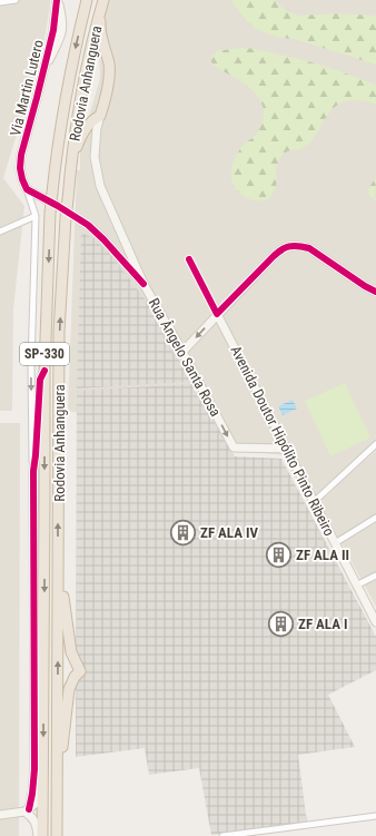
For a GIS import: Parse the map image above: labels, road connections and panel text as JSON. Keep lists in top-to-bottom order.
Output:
{
  "streets": {
    "highway": ["Rodovia Anhanguera", "SP-330"],
    "street": ["Via Martin Lutero", "Rua Ângelo Santa Rosa", "Avenida Doutor Hipólito Pinto Ribeiro"]
  },
  "crossings": [
    ["Rua Ângelo Santa Rosa", "Avenida Doutor Hipólito Pinto Ribeiro"]
  ],
  "places": {
    "building": ["ZF ALA IV", "ZF ALA II", "ZF ALA I"]
  }
}
